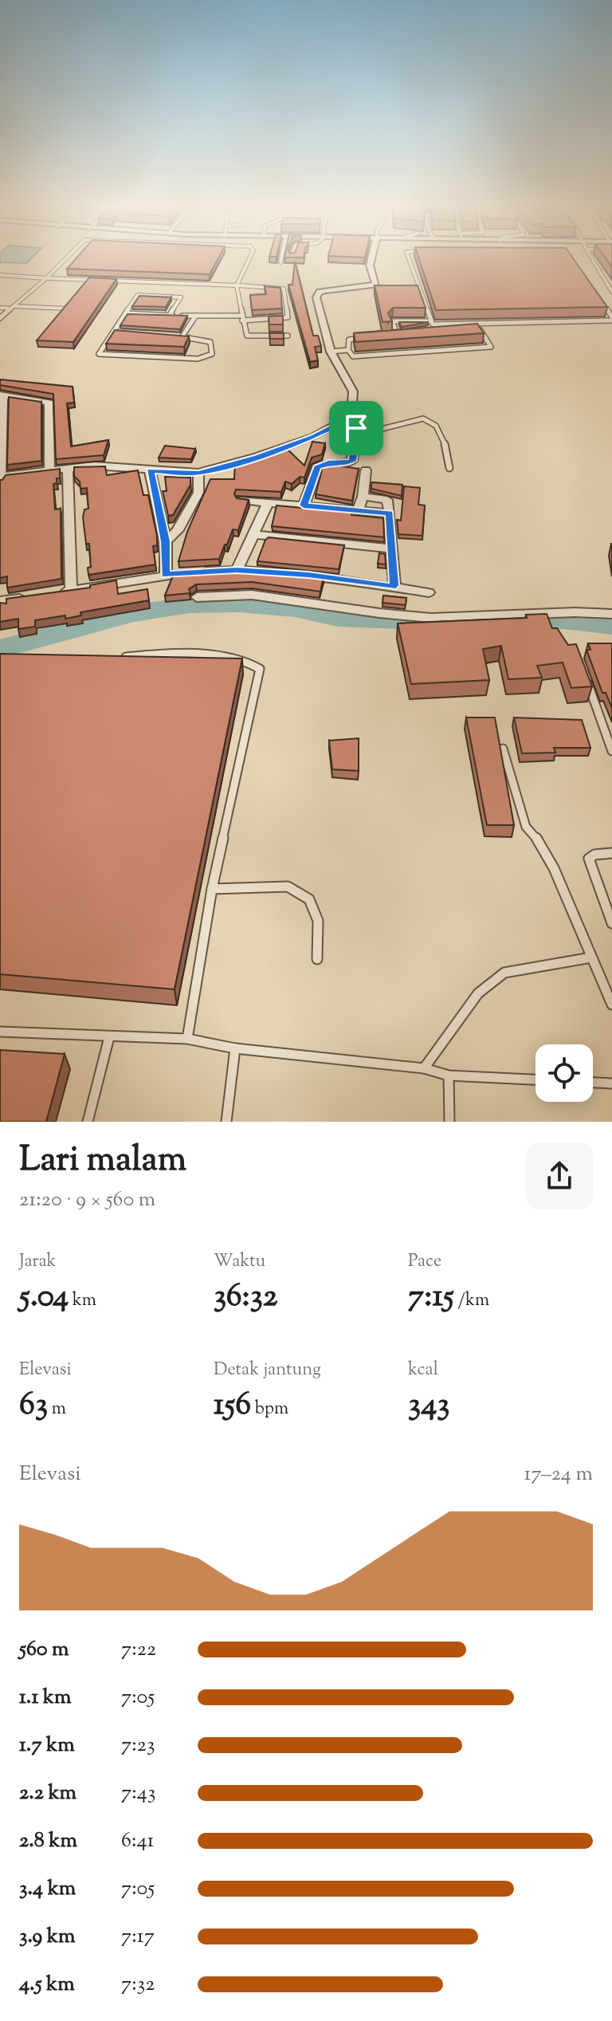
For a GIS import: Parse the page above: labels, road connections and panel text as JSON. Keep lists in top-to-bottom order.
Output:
{
  "page": {
    "heading": ["Lari malam", "21:20 · 9 × 560 m"],
    "stats": [
      ["Jarak", "5.04 km"],
      ["Waktu", "36:32"],
      ["Pace", "7:15 /km"],
      ["Elevasi", "63 m"],
      ["Detak jantung", "156 bpm"],
      ["kcal", "343"]
    ],
    "chart": ["Elevasi", "17–24 m"],
    "list": [
      {
        "name": "560 m",
        "note": "7:22"
      },
      {
        "name": "1.1 km",
        "note": "7:05"
      },
      {
        "name": "1.7 km",
        "note": "7:23"
      },
      {
        "name": "2.2 km",
        "note": "7:43"
      },
      {
        "name": "2.8 km",
        "note": "6:41"
      },
      {
        "name": "3.4 km",
        "note": "7:05"
      },
      {
        "name": "3.9 km",
        "note": "7:17"
      },
      {
        "name": "4.5 km",
        "note": "7:32"
      }
    ]
  }
}
